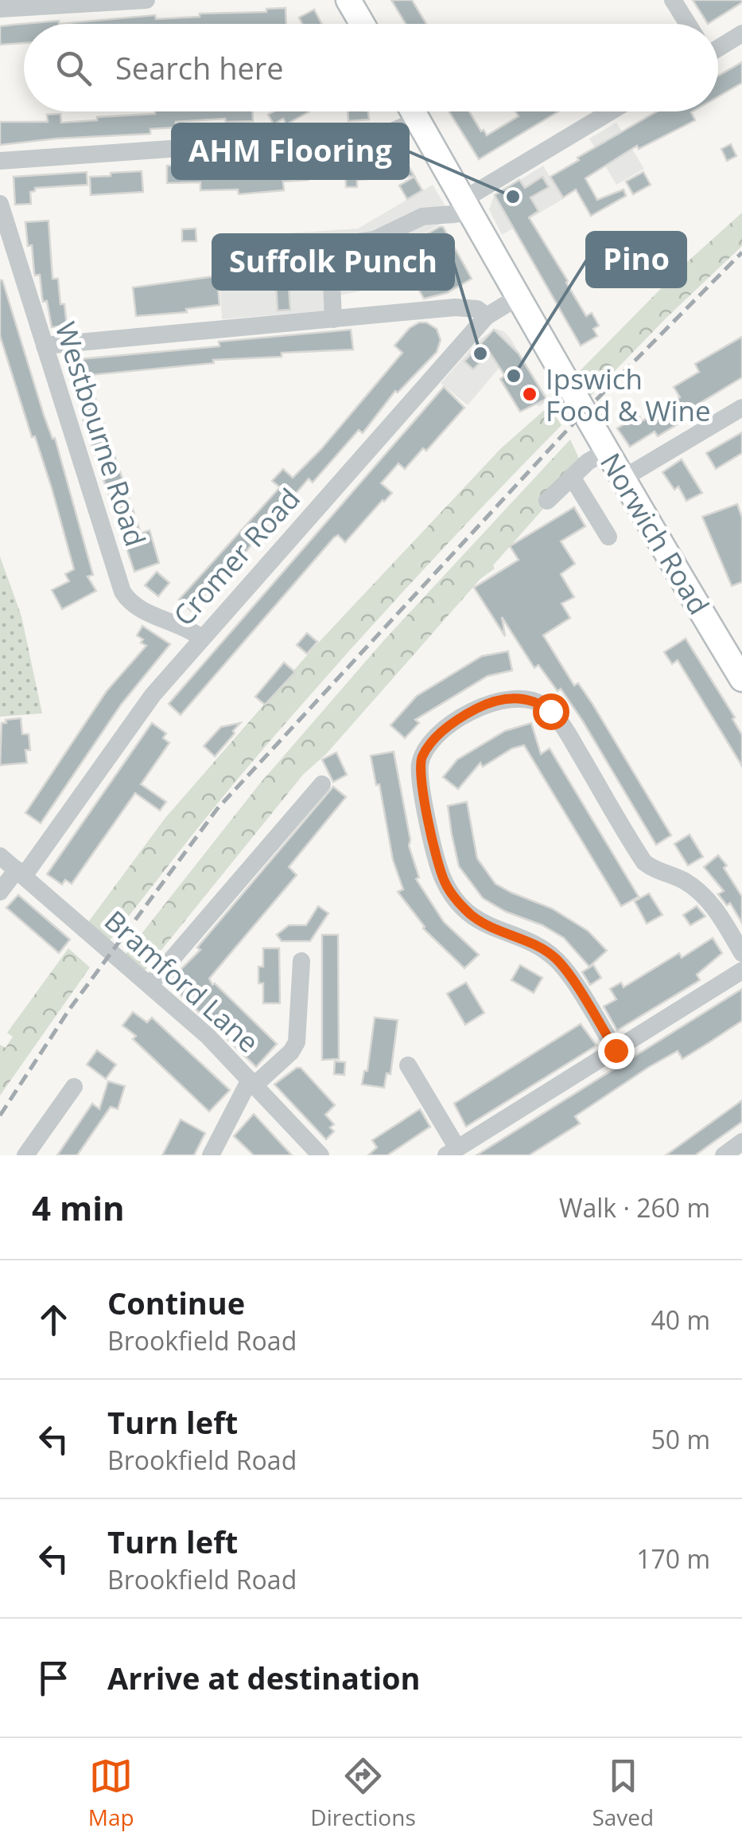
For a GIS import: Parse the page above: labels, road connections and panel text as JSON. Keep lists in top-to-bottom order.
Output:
{
  "streets": {
    "main road": ["Norwich Road"],
    "street": ["Westbourne Road", "Cromer Road", "Bramford Lane"]
  },
  "crossings": [
    ["Westbourne Road", "Cromer Road"],
    ["Norwich Road", "Cromer Road"],
    ["Cromer Road", "Bramford Lane"]
  ],
  "places": [
    "AHM Flooring",
    "Suffolk Punch",
    "Pino",
    "Ipswich Food & Wine"
  ],
  "page": {
    "search": "Search here",
    "heading": ["4 min", "Walk · 260 m"],
    "list": [
      ["Continue", "Brookfield Road", "40 m"],
      ["Turn left", "Brookfield Road", "50 m"],
      ["Turn left", "Brookfield Road", "170 m"],
      "Arrive at destination"
    ],
    "nav": ["Map", "Directions", "Saved"]
  }
}
